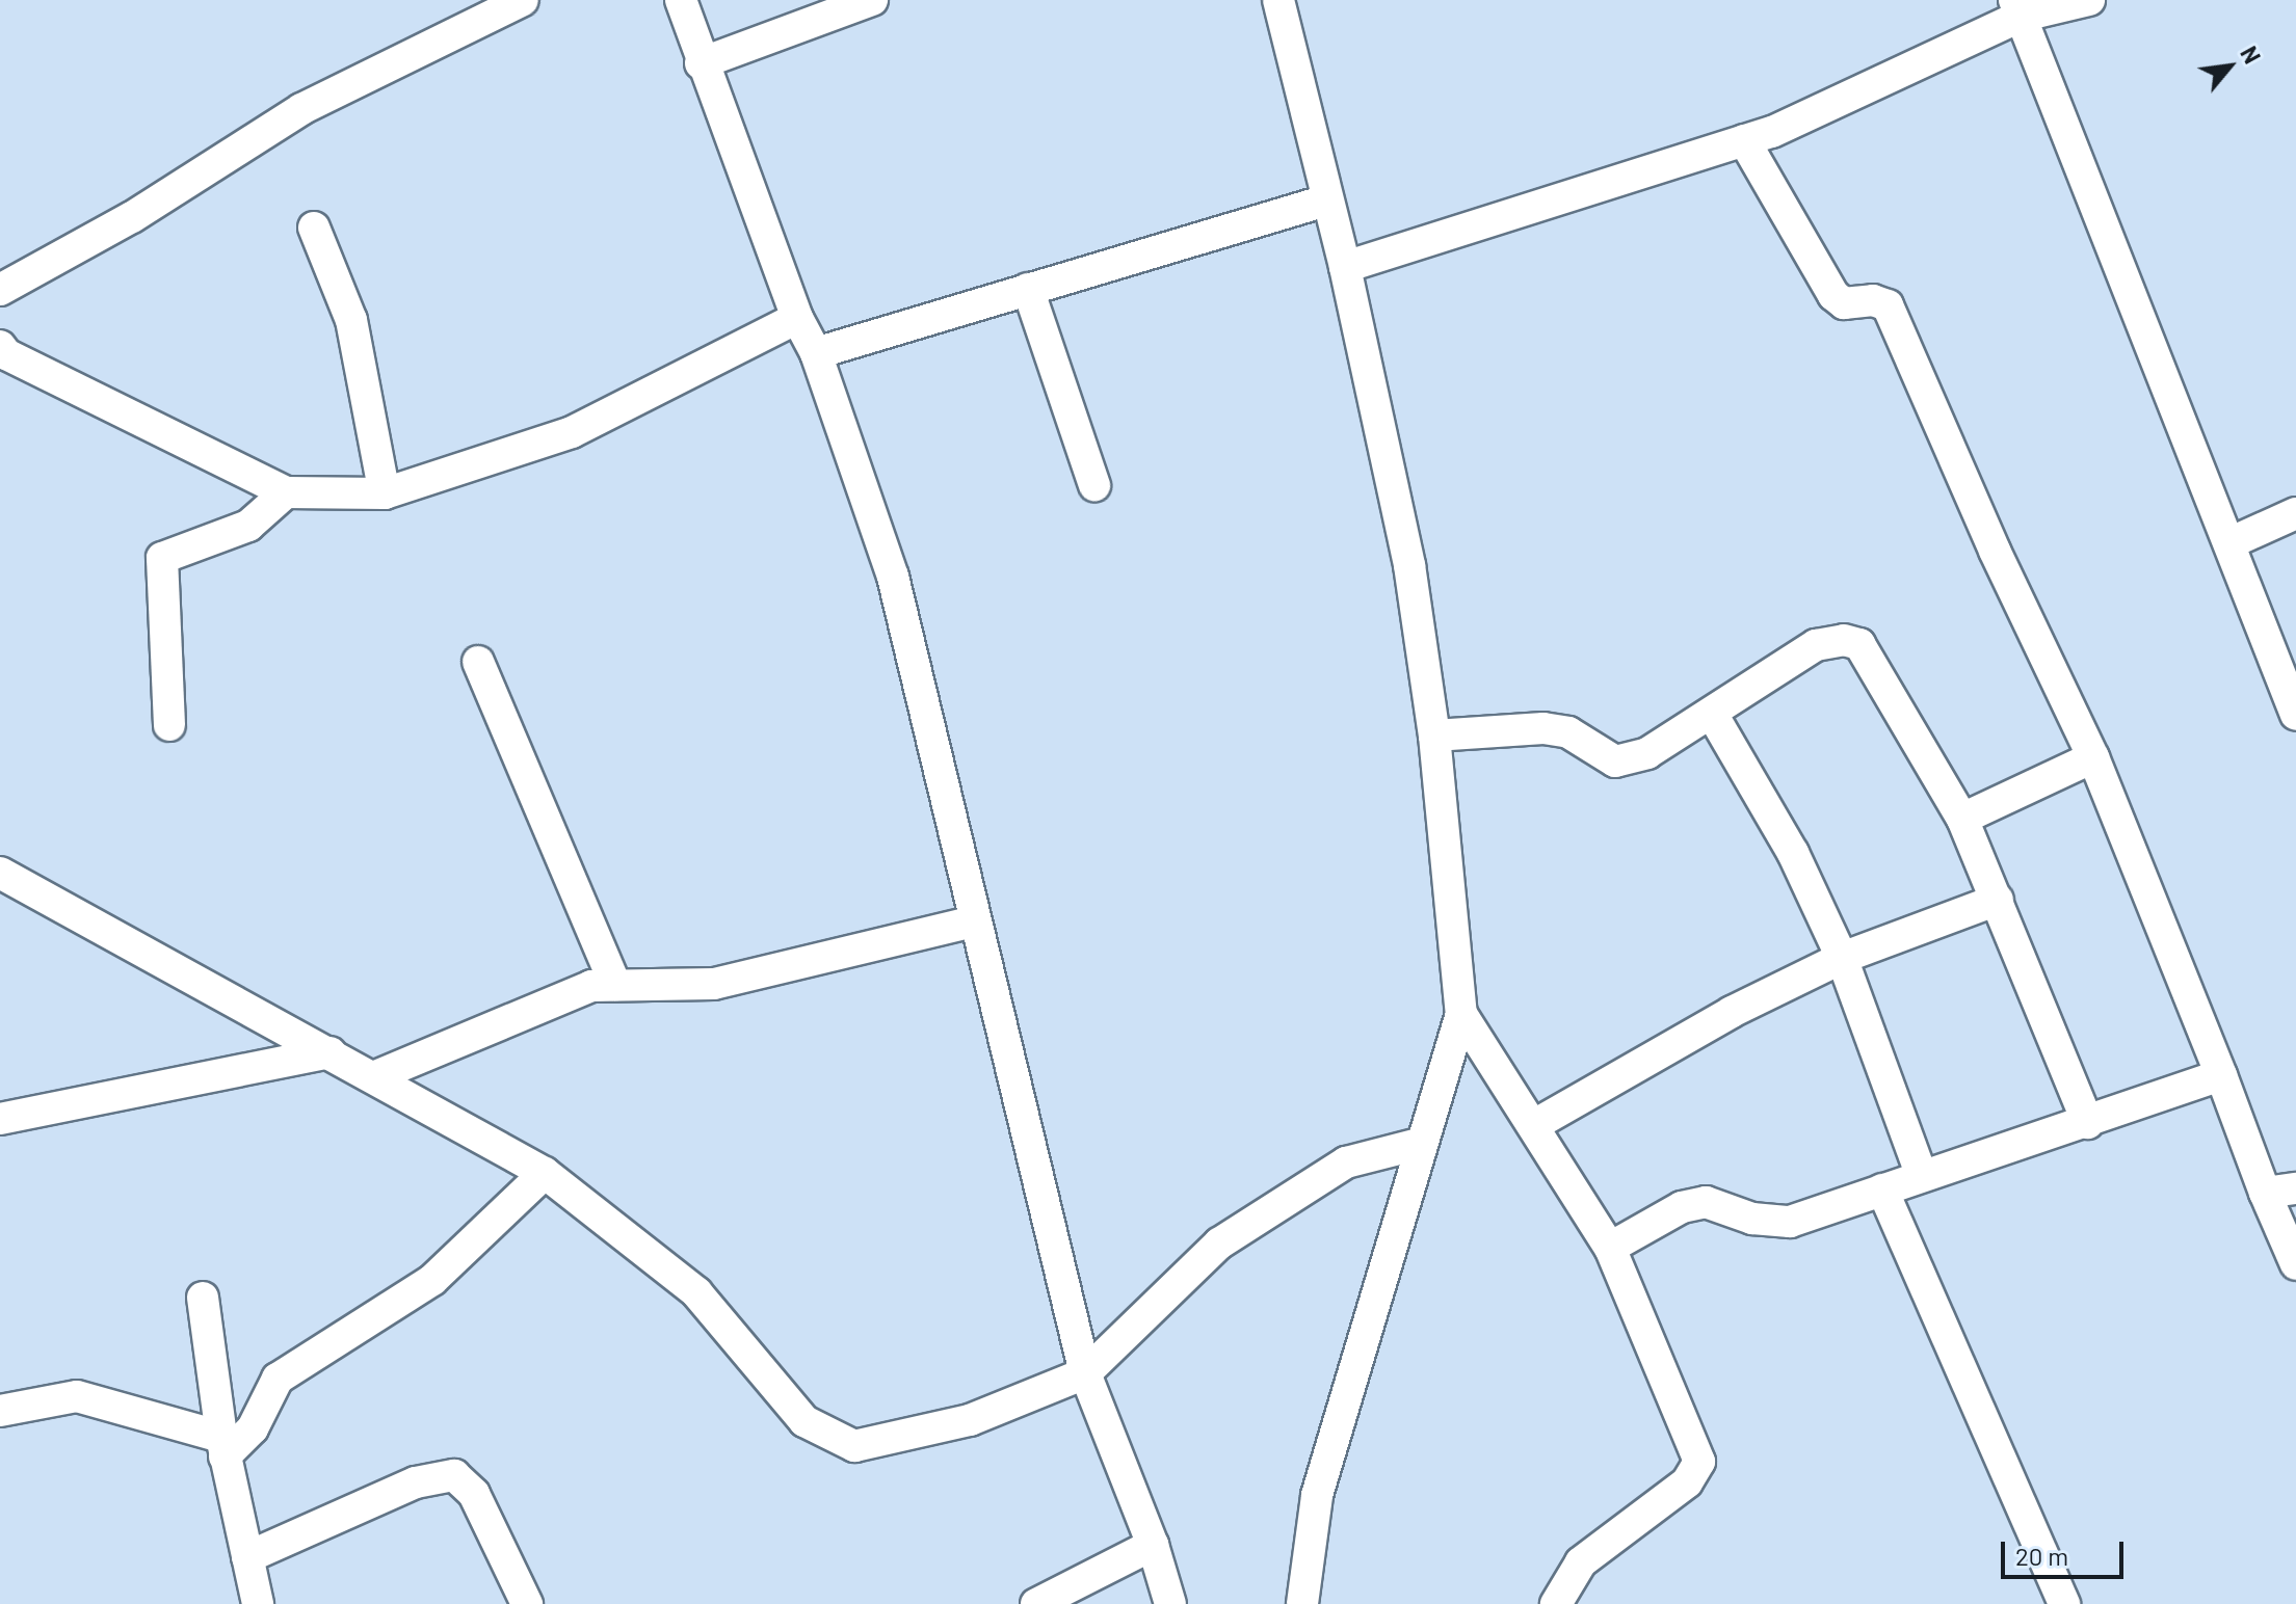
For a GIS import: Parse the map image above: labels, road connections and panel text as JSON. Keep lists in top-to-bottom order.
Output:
{
  "scale_bar": "20 m",
  "north": "top right"
}
